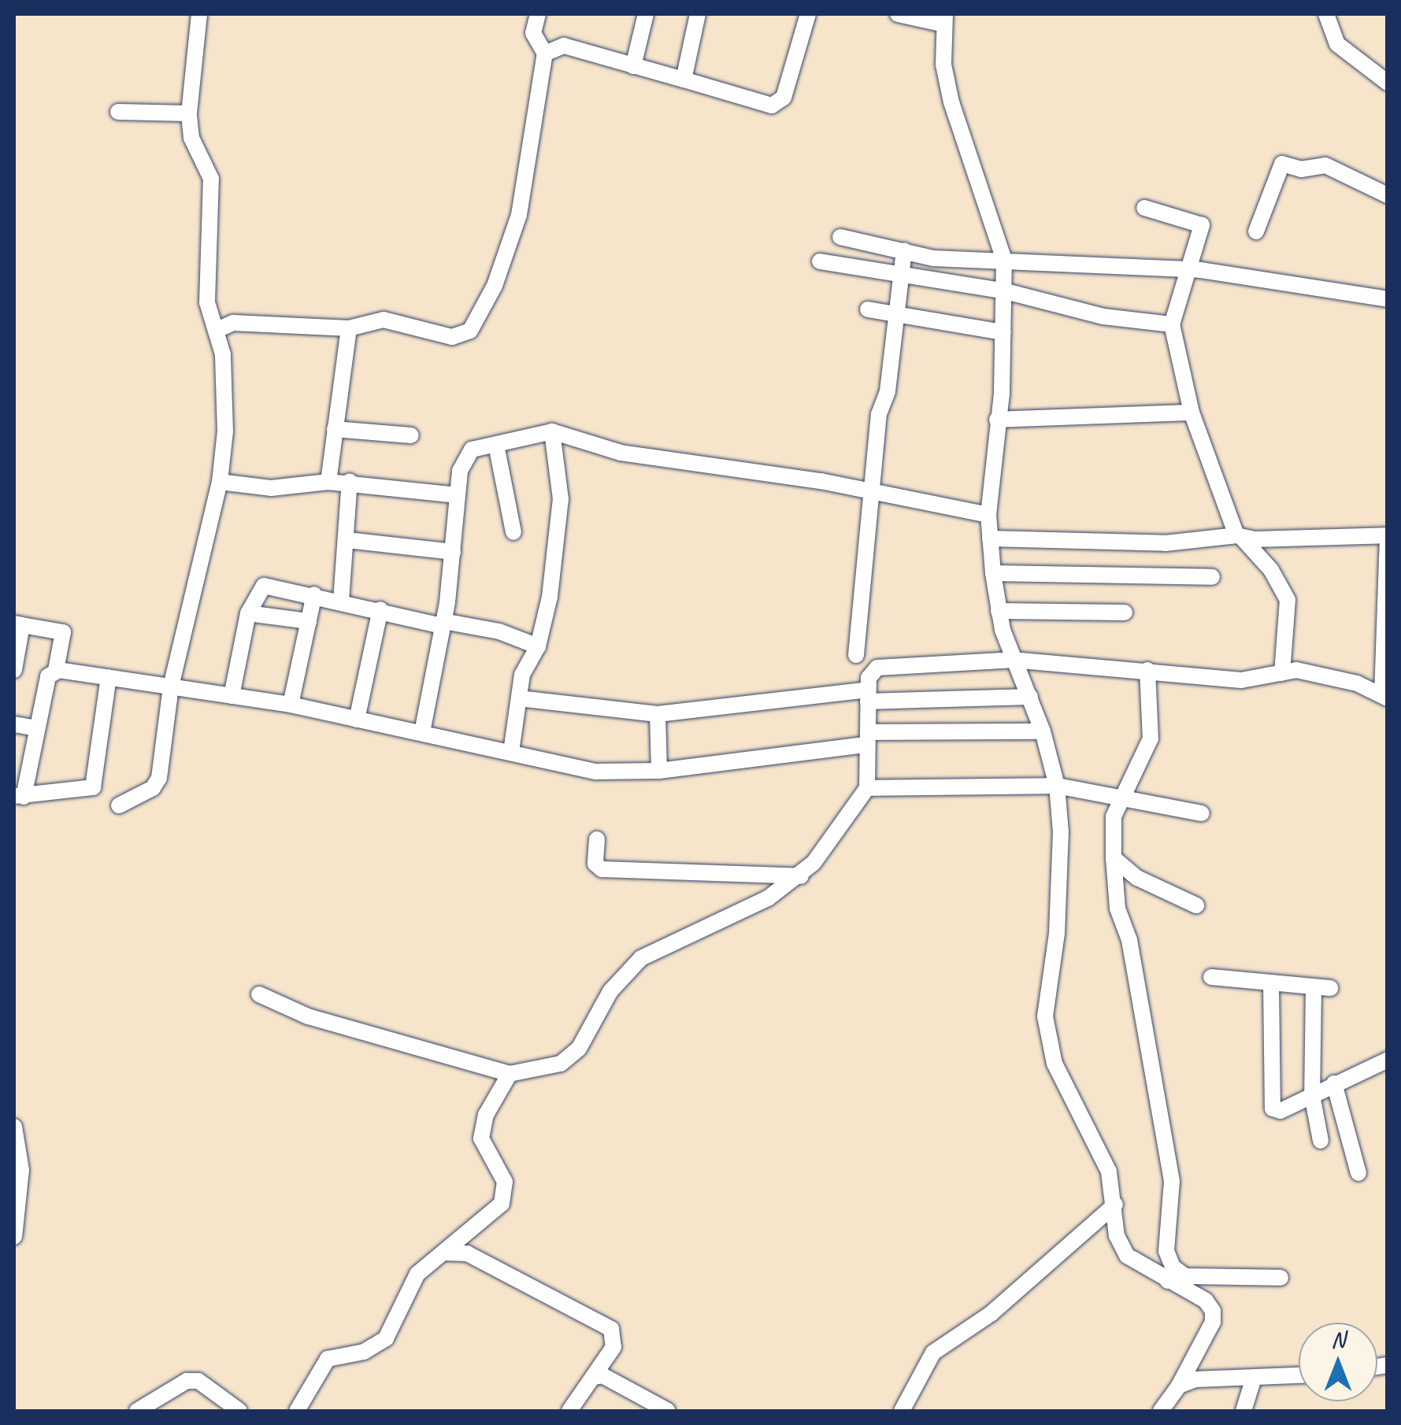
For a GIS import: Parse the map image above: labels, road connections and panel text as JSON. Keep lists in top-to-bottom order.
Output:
{
  "north": "top"
}
